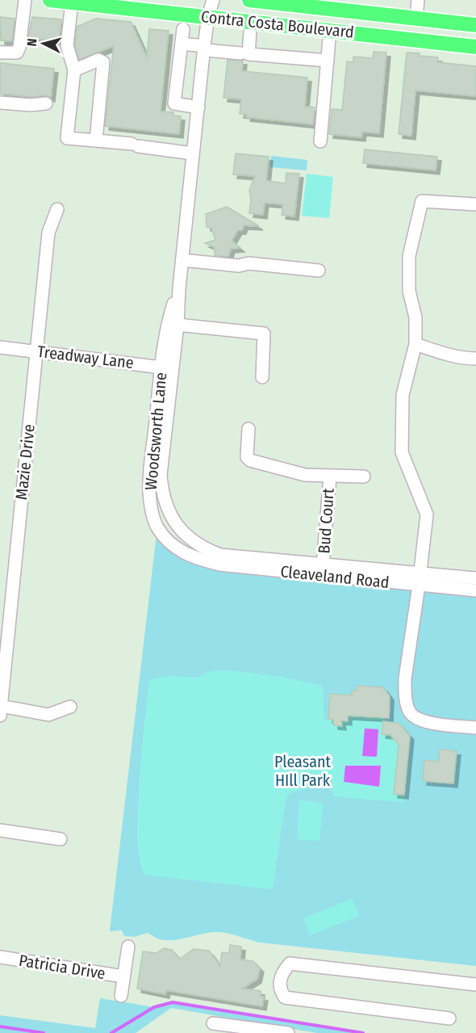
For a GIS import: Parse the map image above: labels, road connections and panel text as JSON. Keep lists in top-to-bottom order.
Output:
{
  "streets": {
    "main road": ["Contra Costa Boulevard"],
    "street": [
      "Treadway Lane",
      "Woodsworth Lane",
      "Mazie Drive",
      "Bud Court",
      "Cleaveland Road",
      "Patricia Drive"
    ]
  },
  "crossings": [
    ["Contra Costa Boulevard", "Woodsworth Lane"],
    ["Treadway Lane", "Woodsworth Lane"],
    ["Treadway Lane", "Mazie Drive"],
    ["Woodsworth Lane", "Cleaveland Road"],
    ["Bud Court", "Cleaveland Road"]
  ],
  "parks": ["Pleasant HIll Park"],
  "north": "left"
}
